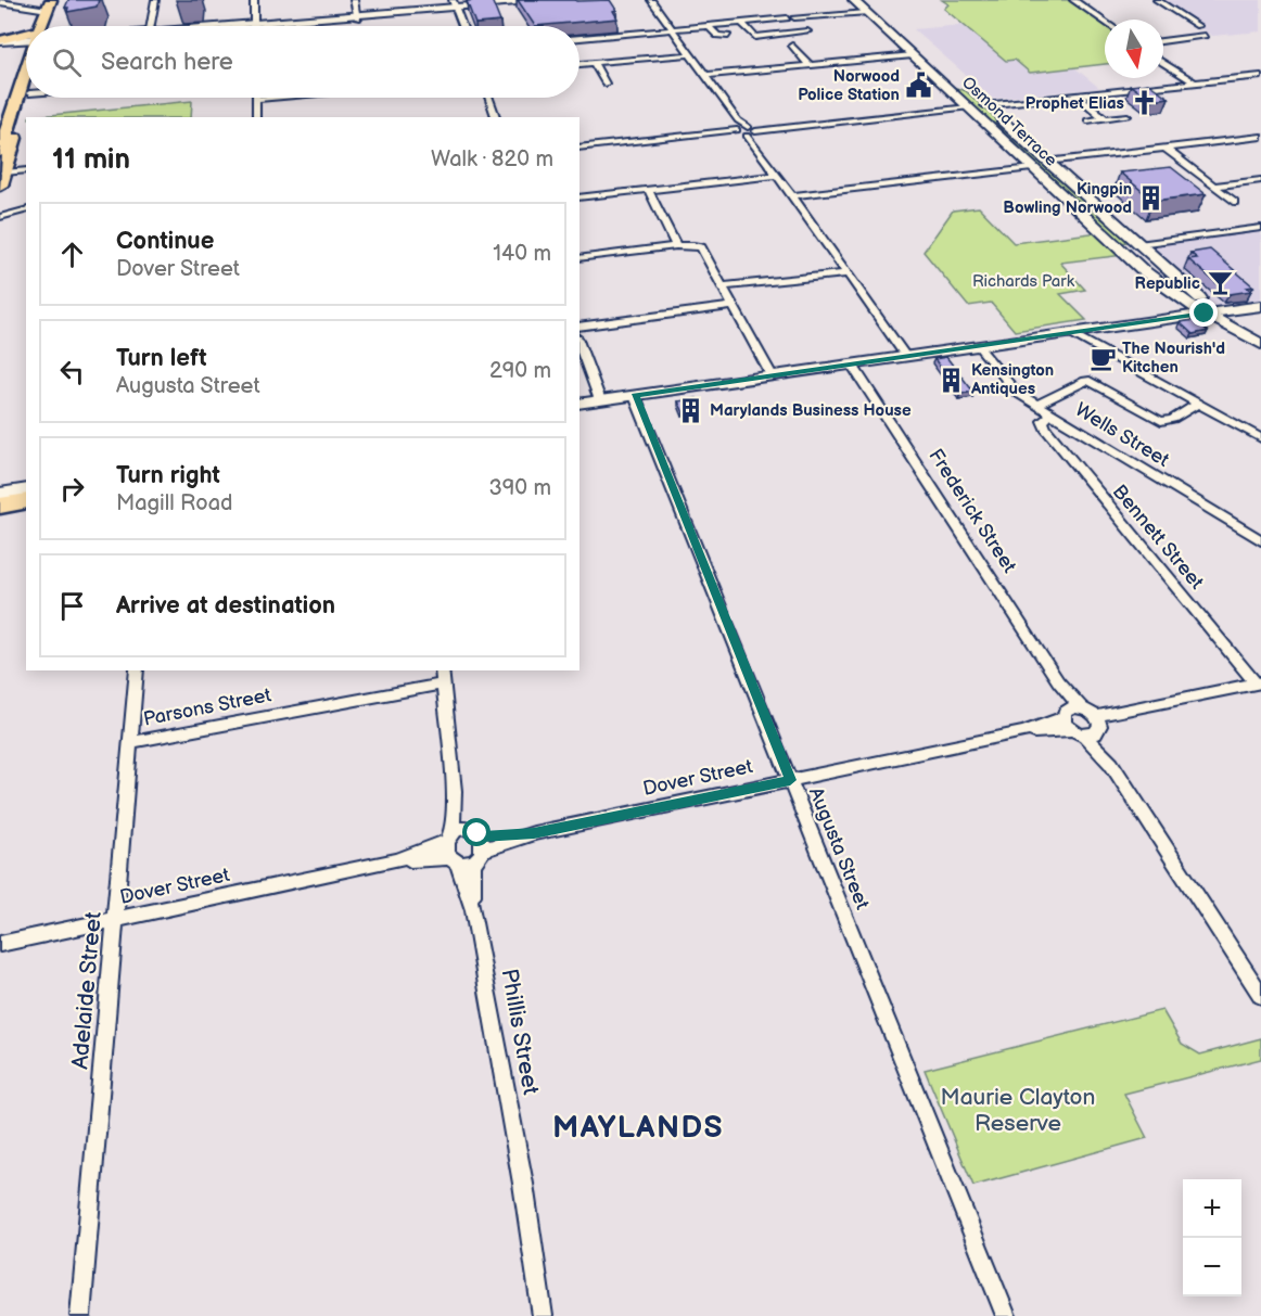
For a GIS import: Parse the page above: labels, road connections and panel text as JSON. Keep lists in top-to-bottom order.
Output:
{
  "streets": {
    "main road": ["Osmond Terrace"],
    "street": [
      "Wells Street",
      "Frederick Street",
      "Bennett Street",
      "Parsons Street",
      "Dover Street",
      "Augusta Street",
      "Adelaide Street",
      "Phillis Street"
    ]
  },
  "crossings": [
    ["Wells Street", "Bennett Street"],
    ["Frederick Street", "Dover Street"],
    ["Parsons Street", "Adelaide Street"],
    ["Parsons Street", "Phillis Street"],
    ["Dover Street", "Augusta Street"],
    ["Dover Street", "Adelaide Street"],
    ["Dover Street", "Phillis Street"]
  ],
  "districts": ["MAYLANDS"],
  "parks": ["Richards Park", "Maurie Clayton Reserve"],
  "places": {
    "public building": ["Norwood Police Station"],
    "church": ["Prophet Elias"],
    "building": ["Kingpin Bowling Norwood", "Kensington Antiques", "Marylands Business House"],
    "bar": ["Republic"],
    "cafe": ["The Nourish'd Kitchen"]
  },
  "north": "bottom",
  "page": {
    "search": "Search here",
    "heading": ["11 min", "Walk · 820 m"],
    "list": [
      ["Continue", "Dover Street", "140 m"],
      ["Turn left", "Augusta Street", "290 m"],
      ["Turn right", "Magill Road", "390 m"],
      "Arrive at destination"
    ],
    "map_buttons": ["+", "−"]
  }
}
